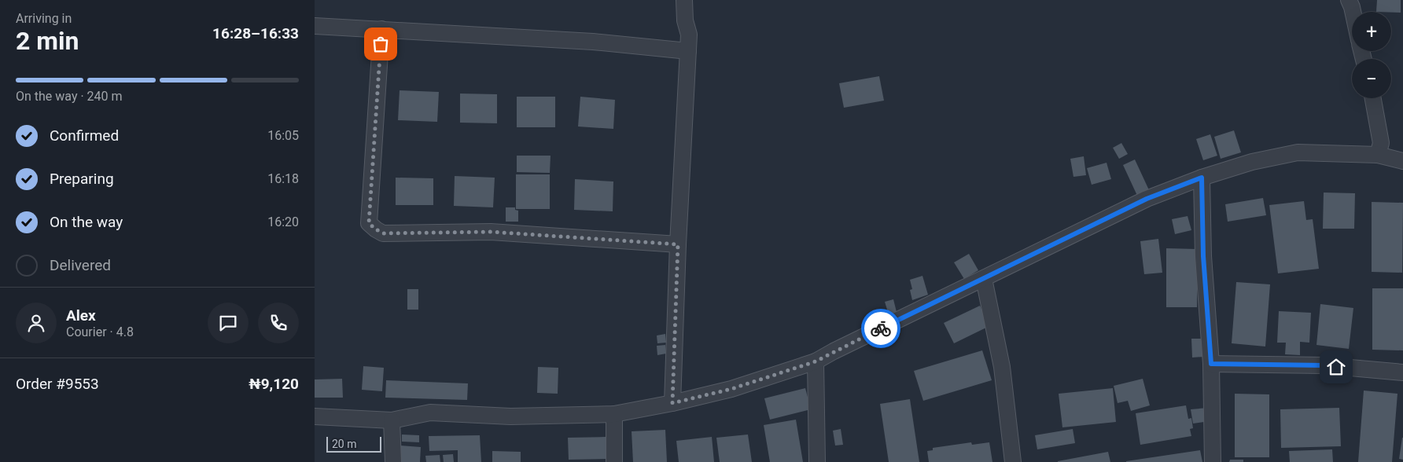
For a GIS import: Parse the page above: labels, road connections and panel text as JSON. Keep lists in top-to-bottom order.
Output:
{
  "scale_bar": "20 m",
  "page": {
    "heading": ["2 min", "Arriving in", "16:28–16:33"],
    "panel": [
      "Alex",
      "Courier · 4.8",
      "Order #9553",
      "₦9,120"
    ],
    "map_buttons": ["+", "−"],
    "bar": "On the way · 240 m",
    "list": [
      ["Confirmed", "16:05"],
      ["Preparing", "16:18"],
      ["On the way", "16:20"],
      "Delivered"
    ],
    "scale": "20 m"
  }
}
